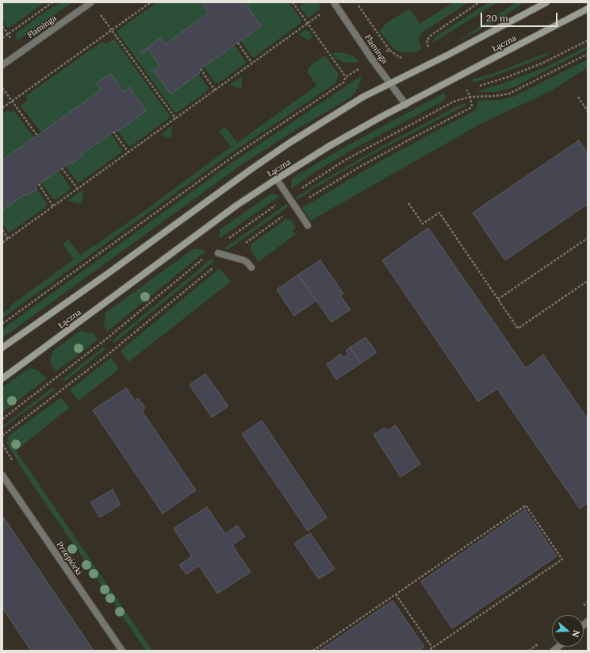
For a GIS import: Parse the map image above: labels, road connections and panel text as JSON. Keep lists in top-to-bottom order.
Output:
{
  "streets": {
    "street": ["Flaminga", "Łączna", "Przepiórki"]
  },
  "crossings": [
    ["Flaminga", "Łączna"]
  ],
  "scale_bar": "20 m",
  "north": "right"
}
